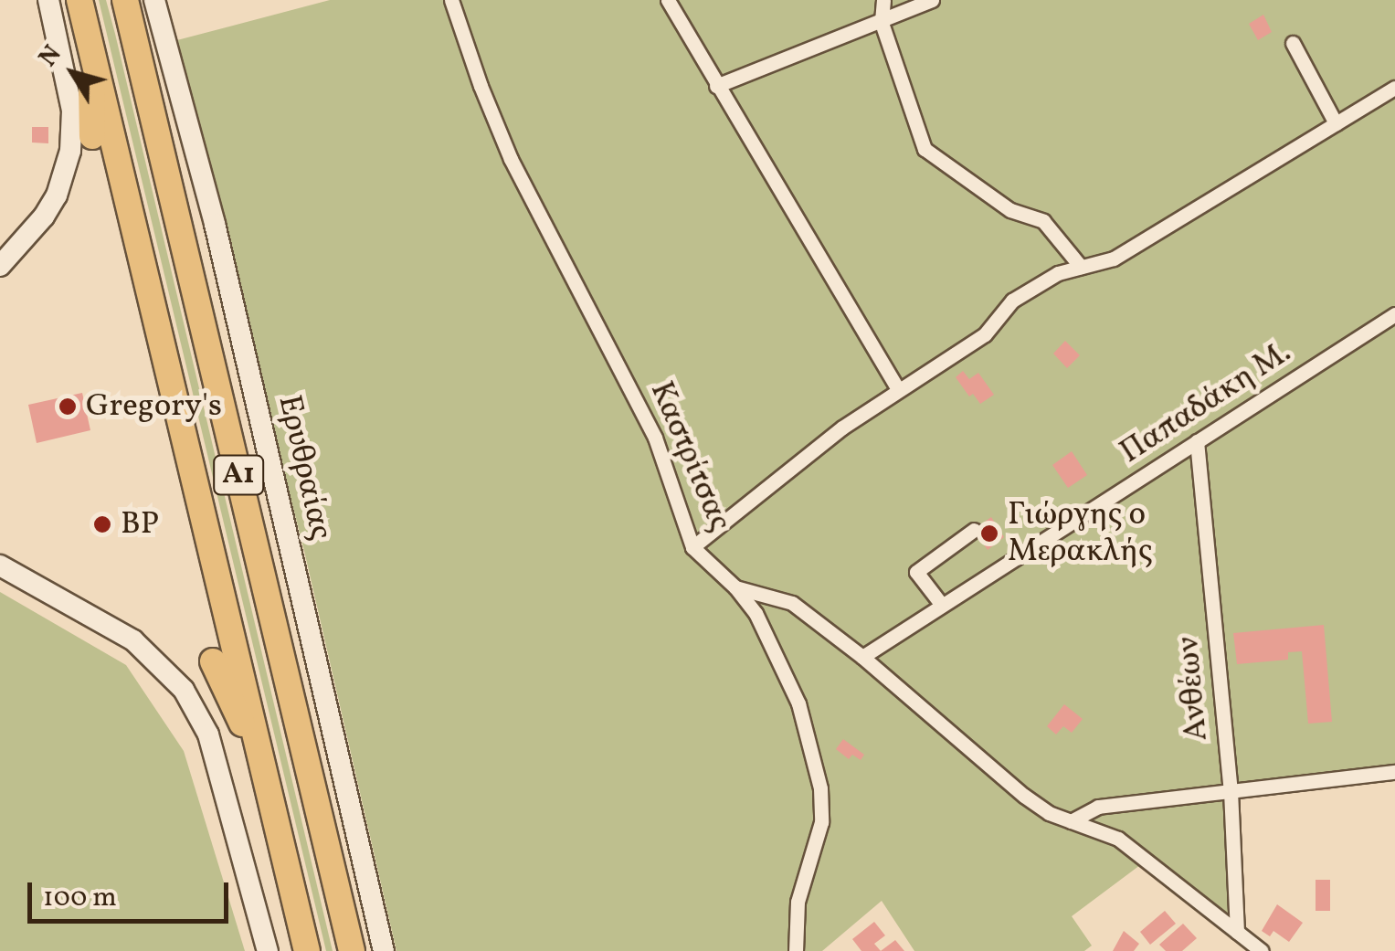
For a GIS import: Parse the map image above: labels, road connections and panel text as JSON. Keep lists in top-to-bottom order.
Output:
{
  "streets": {
    "highway": ["Α1"],
    "main road": ["Ερυθραίας"],
    "street": ["Παπαδάκη Μ.", "Καστρίτσας", "Ανθέων"]
  },
  "crossings": [
    ["Παπαδάκη Μ.", "Καστρίτσας"],
    ["Παπαδάκη Μ.", "Ανθέων"],
    ["Καστρίτσας", "Ανθέων"]
  ],
  "places": ["Gregory's", "BP", "Γιώργης ο Μερακλής"],
  "scale_bar": "100 m",
  "north": "top left"
}
